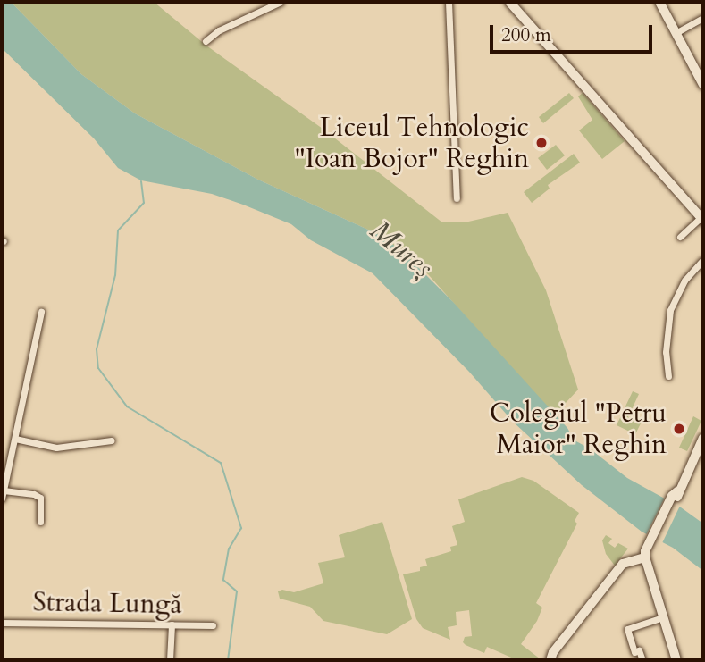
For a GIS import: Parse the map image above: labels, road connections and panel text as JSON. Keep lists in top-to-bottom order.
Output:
{
  "streets": {
    "street": ["Strada Lungă"]
  },
  "water": ["Mureș"],
  "places": ["Liceul Tehnologic \"Ioan Bojor\" Reghin", "Colegiul \"Petru Maior\" Reghin"],
  "scale_bar": "200 m"
}
